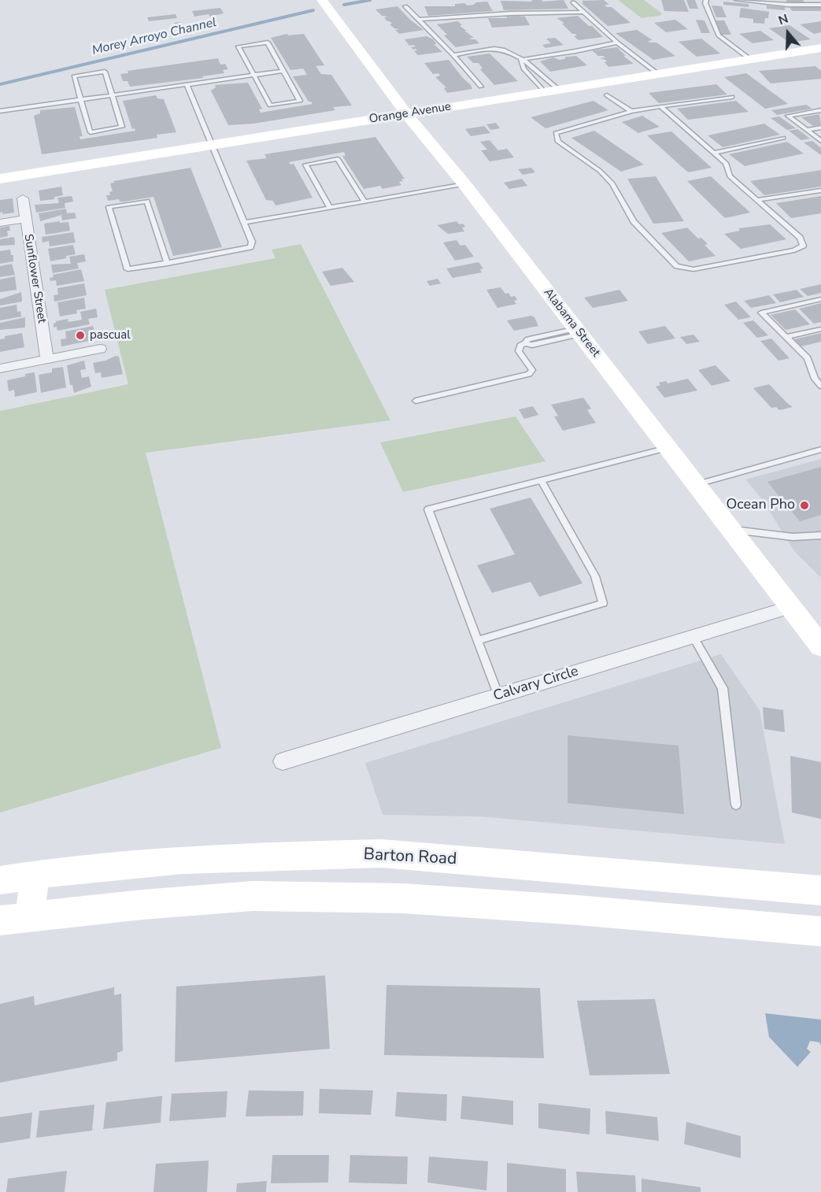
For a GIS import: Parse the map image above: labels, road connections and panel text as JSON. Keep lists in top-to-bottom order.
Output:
{
  "streets": {
    "main road": ["Orange Avenue", "Alabama Street", "Barton Road"],
    "street": ["Sunflower Street", "Calvary Circle"]
  },
  "crossings": [
    ["Orange Avenue", "Alabama Street"],
    ["Alabama Street", "Calvary Circle"]
  ],
  "water": ["Morey Arroyo Channel"],
  "places": ["pascual", "Ocean Pho"],
  "north": "top"
}
